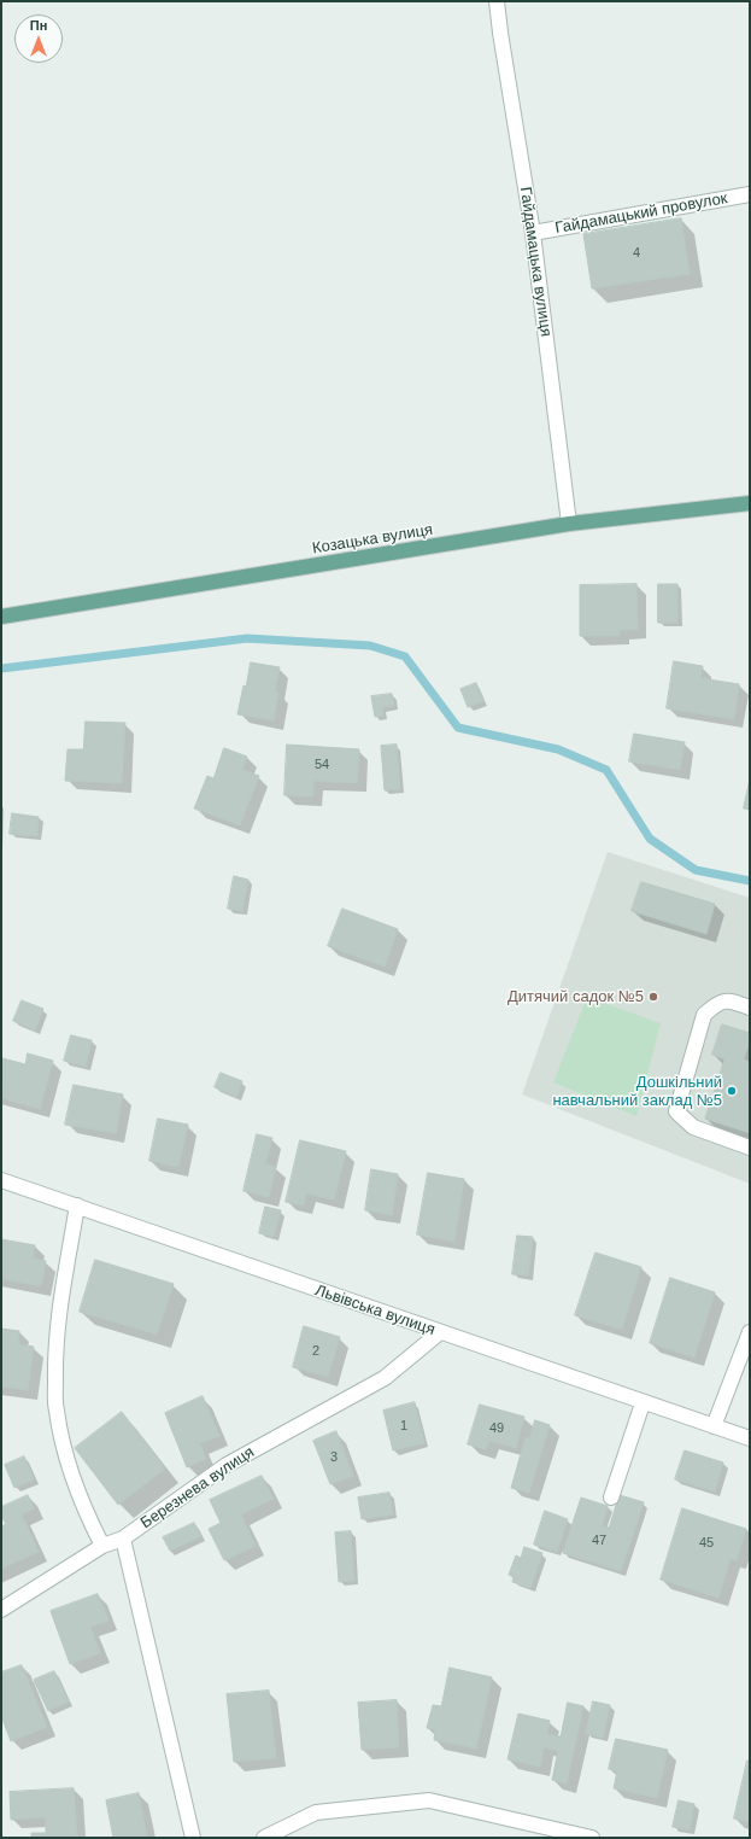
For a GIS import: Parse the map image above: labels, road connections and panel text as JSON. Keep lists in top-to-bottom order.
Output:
{
  "streets": {
    "main road": ["Козацька вулиця"],
    "street": [
      "Гайдамацький провулок",
      "Гайдамацька вулиця",
      "Львівська вулиця",
      "Березнева вулиця"
    ]
  },
  "crossings": [
    ["Гайдамацький провулок", "Гайдамацька вулиця"],
    ["Гайдамацька вулиця", "Козацька вулиця"],
    ["Львівська вулиця", "Березнева вулиця"]
  ],
  "places": ["Дитячий садок №5", "Дошкільний навчальний заклад №5"],
  "house_numbers": [
    "4",
    "54",
    "2",
    "1",
    "49",
    "3",
    "47",
    "45"
  ],
  "north": "top"
}
